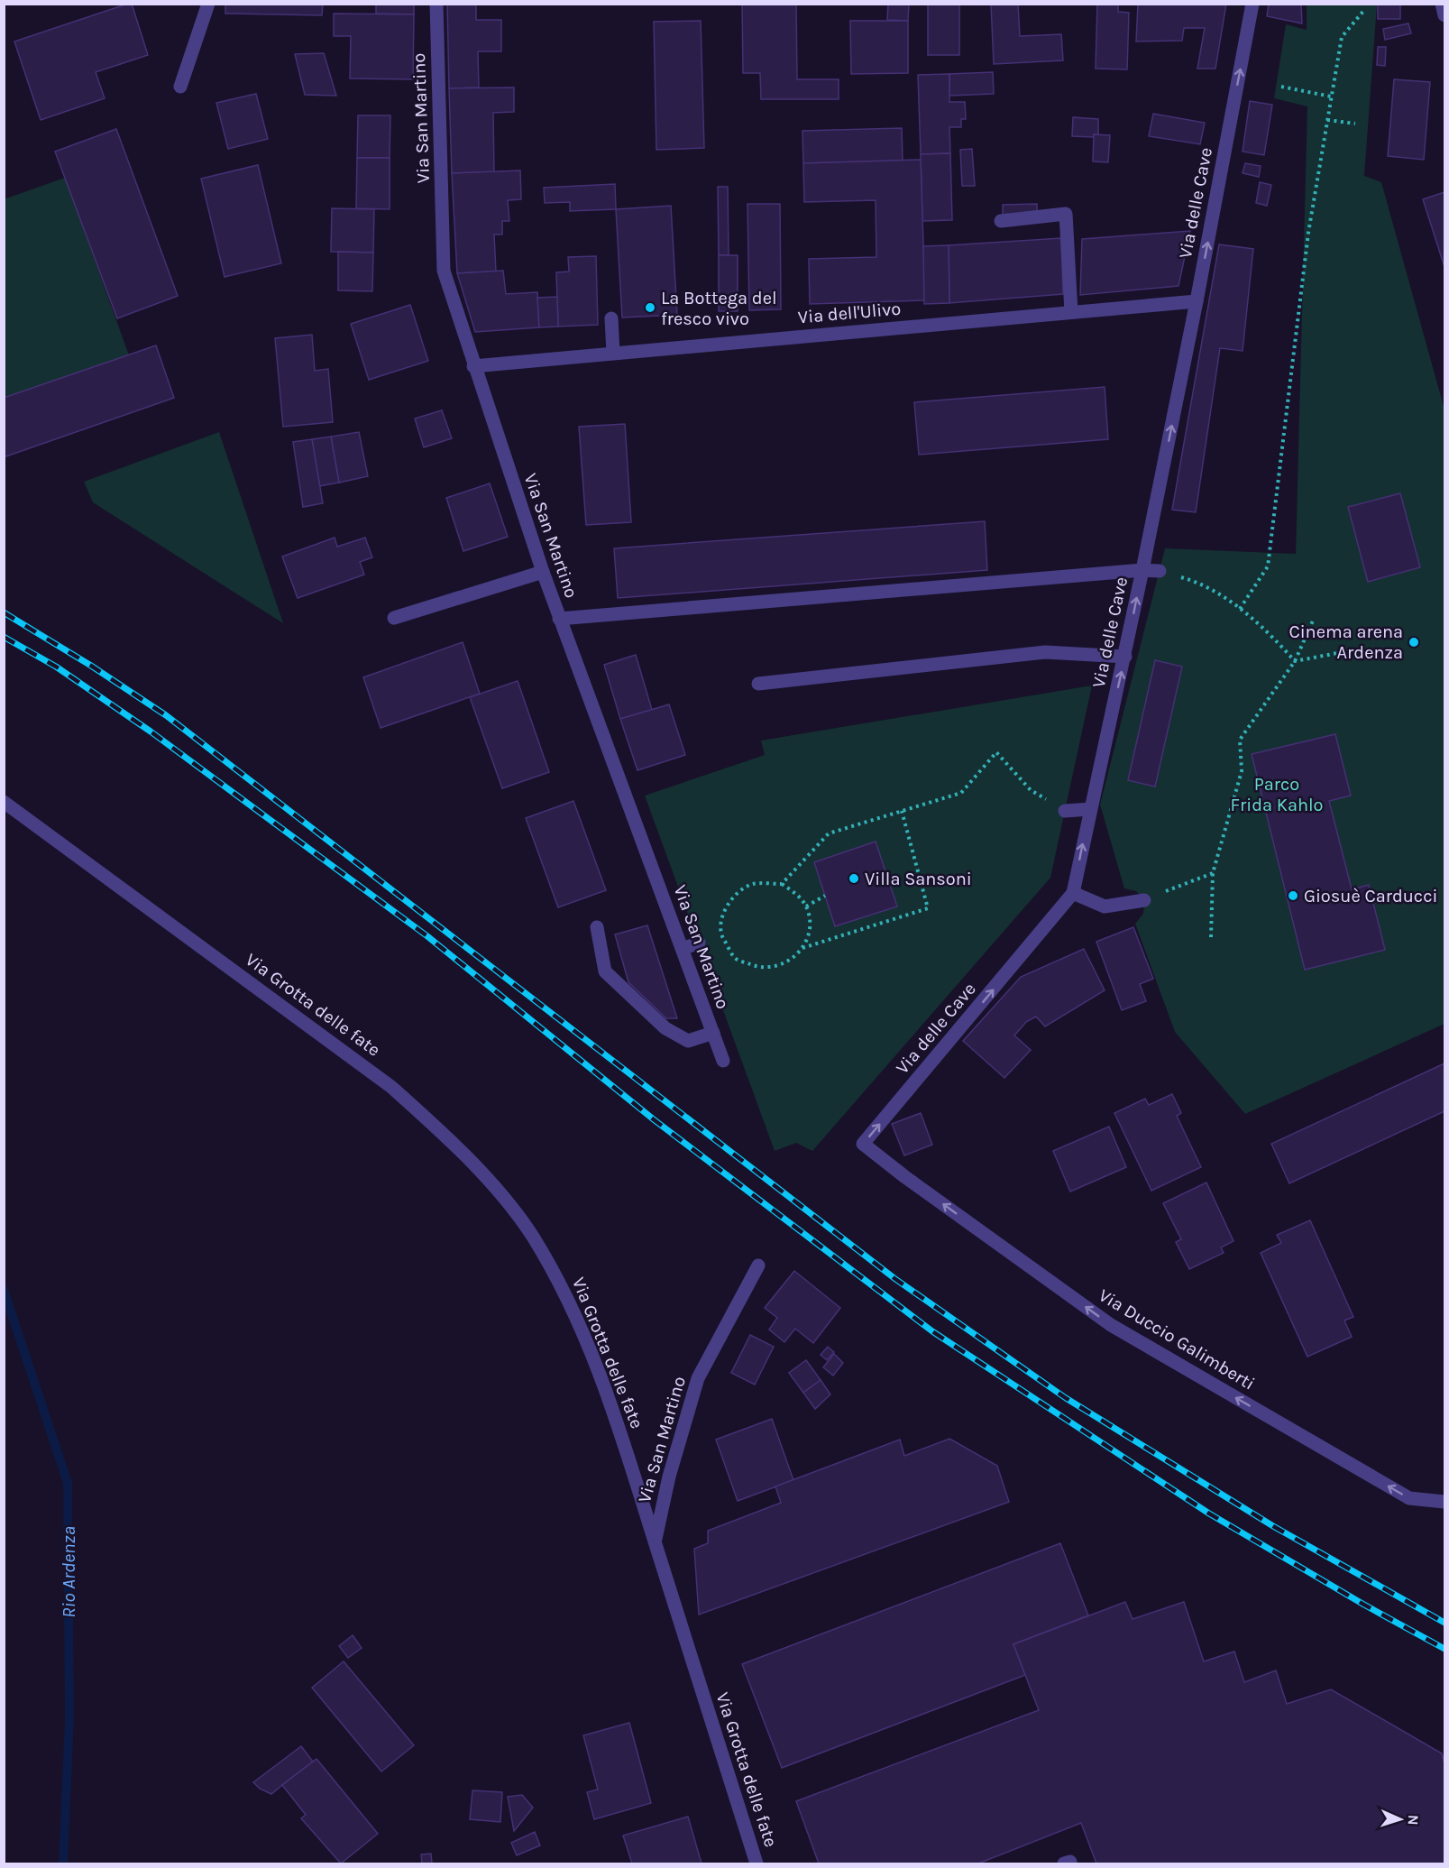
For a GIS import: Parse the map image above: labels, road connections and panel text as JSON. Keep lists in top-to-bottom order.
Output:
{
  "streets": {
    "street": [
      "Via San Martino",
      "Via delle Cave",
      "Via dell'Ulivo",
      "Via Grotta delle fate",
      "Via Duccio Galimberti"
    ]
  },
  "crossings": [
    ["Via San Martino", "Via dell'Ulivo"],
    ["Via San Martino", "Via Grotta delle fate"],
    ["Via delle Cave", "Via dell'Ulivo"],
    ["Via delle Cave", "Via Duccio Galimberti"]
  ],
  "one_way": ["Via delle Cave", "Via Duccio Galimberti"],
  "water": ["Rio Ardenza"],
  "parks": ["Parco Frida Kahlo"],
  "places": [
    "La Bottega del fresco vivo",
    "Cinema arena Ardenza",
    "Villa Sansoni",
    "Giosuè Carducci"
  ],
  "north": "right"
}
